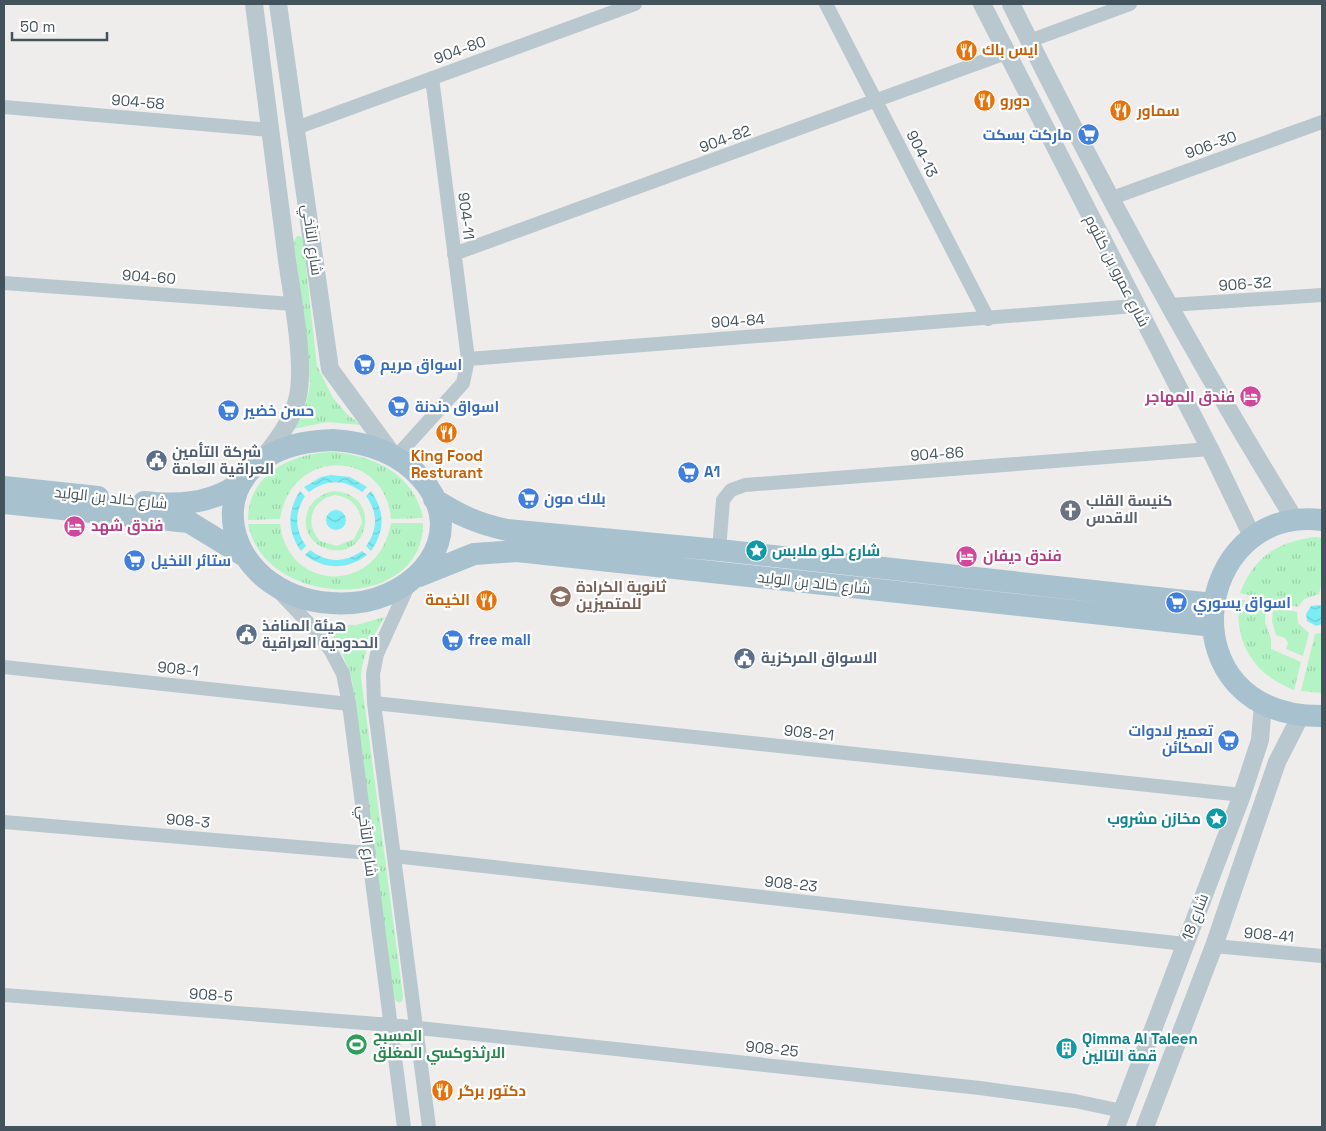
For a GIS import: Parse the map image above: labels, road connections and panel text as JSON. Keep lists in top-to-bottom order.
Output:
{
  "streets": {
    "main road": ["شارع خالد بن الوليد"],
    "street": [
      "904-80",
      "904-58",
      "904-82",
      "906-30",
      "904-13",
      "904-11",
      "شارع التآخي",
      "شارع عمرو بن كلثوم",
      "904-60",
      "906-32",
      "904-84",
      "904-86",
      "908-1",
      "908-21",
      "908-3",
      "908-23",
      "شارع 18",
      "908-41",
      "908-5",
      "908-25"
    ]
  },
  "crossings": [
    ["904-80", "904-11"],
    ["904-80", "شارع التآخي"],
    ["904-58", "شارع التآخي"],
    ["904-82", "904-13"],
    ["904-82", "904-11"],
    ["904-82", "شارع عمرو بن كلثوم"],
    ["906-30", "شارع عمرو بن كلثوم"],
    ["904-13", "904-84"],
    ["904-11", "904-84"],
    ["شارع التآخي", "904-60"],
    ["شارع التآخي", "شارع خالد بن الوليد"],
    ["شارع التآخي", "908-1"],
    ["شارع التآخي", "908-21"],
    ["شارع التآخي", "908-3"],
    ["شارع التآخي", "908-23"],
    ["شارع التآخي", "908-5"],
    ["شارع التآخي", "908-25"],
    ["شارع عمرو بن كلثوم", "906-32"],
    ["شارع عمرو بن كلثوم", "904-84"],
    ["شارع عمرو بن كلثوم", "904-86"],
    ["904-86", "شارع خالد بن الوليد"],
    ["908-21", "شارع 18"],
    ["908-23", "شارع 18"],
    ["شارع 18", "908-41"],
    ["شارع 18", "908-25"],
    ["908-5", "908-25"]
  ],
  "places": {
    "restaurant": [
      "ايس باك",
      "دورو",
      "سماور",
      "King Food Resturant",
      "الخيمة",
      "دكتور برگر"
    ],
    "supermarket": [
      "ماركت بسكت",
      "اسواق مريم",
      "اسواق دندنة",
      "حسن خضير",
      "A1",
      "بلاك مون",
      "ستائر النخيل",
      "اسواق يسوري",
      "free mall",
      "تعمير لادوات المكائن"
    ],
    "hotel": ["فندق المهاجر", "فندق شهد", "فندق ديفان"],
    "public building": ["شركة التأمين العراقية العامة", "هيئة المنافذ الحدودية العراقية", "الاسواق المركزية"],
    "church": ["كنيسة القلب الاقدس"],
    "place": ["شارع حلو ملابس", "مخازن مشروب"],
    "school or university": ["ثانوية الكرادة للمتميزين"],
    "sports": ["المسبح الارثذوكسي المغلق"],
    "building": ["Qimma Al Taleen قمة التالين"]
  },
  "scale_bar": "50 m"
}
